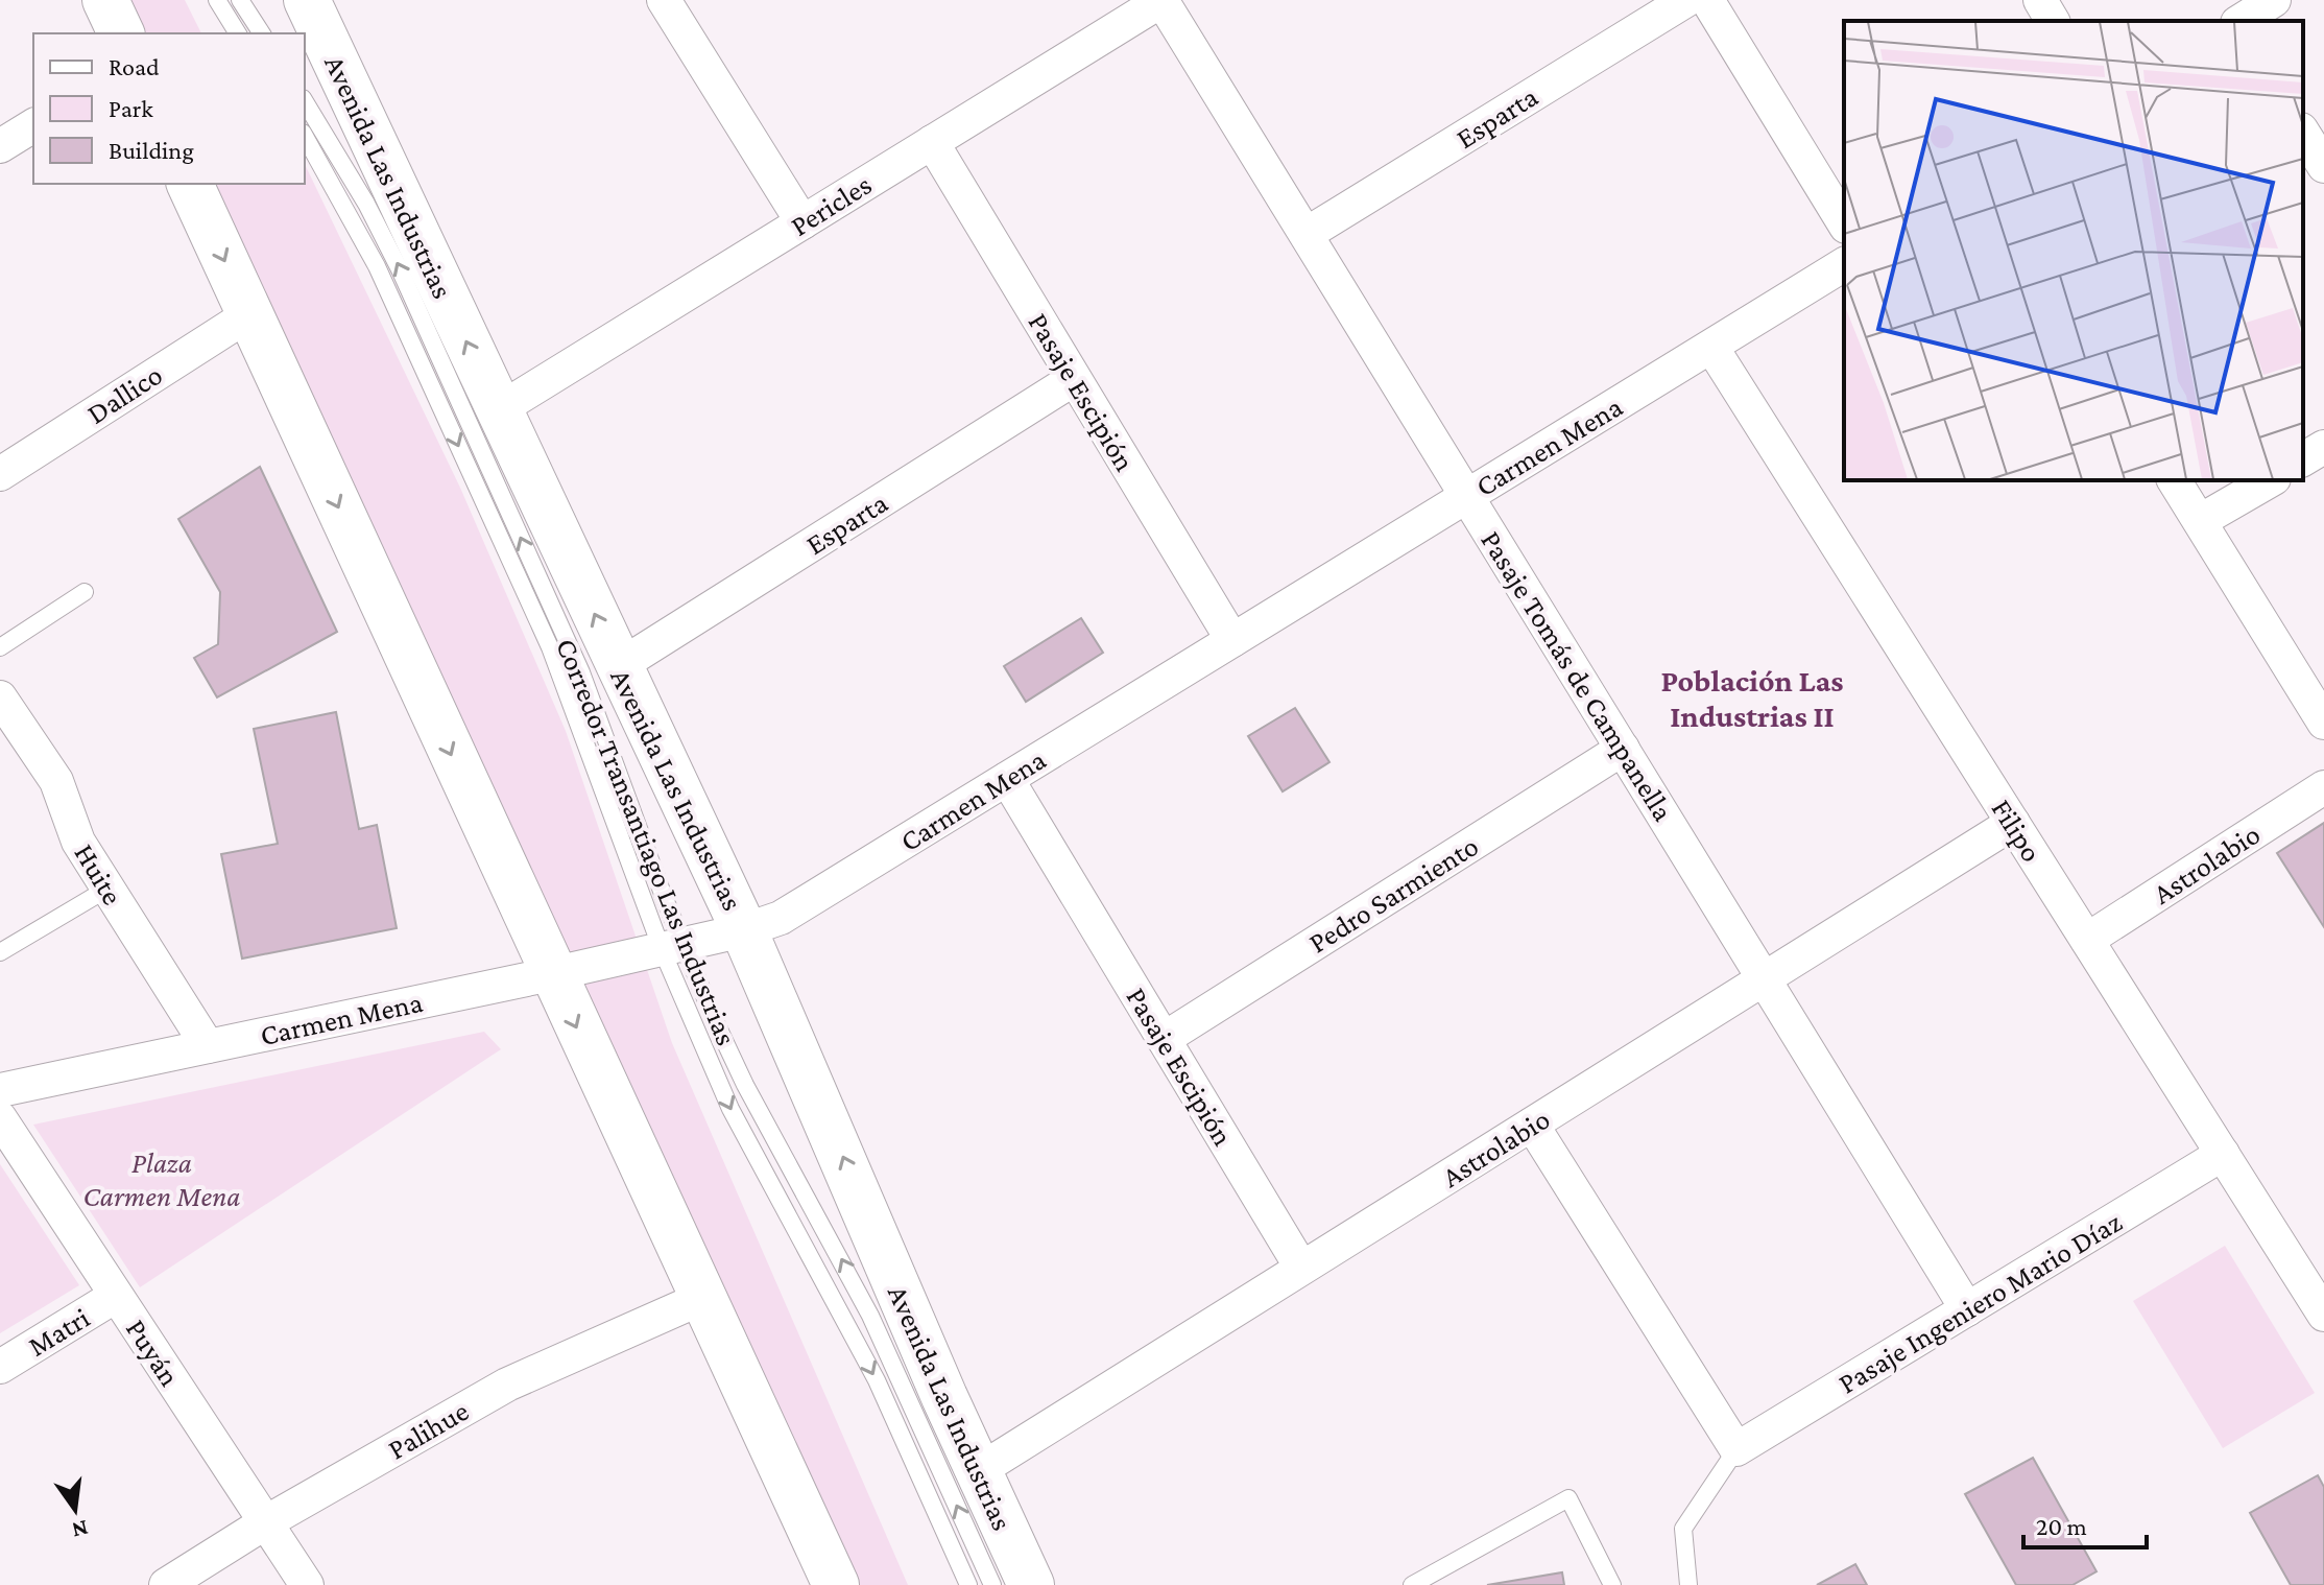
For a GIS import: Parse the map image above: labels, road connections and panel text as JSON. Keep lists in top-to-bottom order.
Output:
{
  "streets": {
    "main road": ["Avenida Las Industrias"],
    "street": [
      "Esparta",
      "Pericles",
      "Pasaje Escipión",
      "Dallico",
      "Carmen Mena",
      "Pasaje Tomás de Campanella",
      "Filipo",
      "Astrolabio",
      "Huite",
      "Pedro Sarmiento",
      "Pasaje Ingeniero Mario Díaz",
      "Matri",
      "Puyán",
      "Palihue"
    ],
    "lane": ["Corredor Transantiago Las Industrias"]
  },
  "crossings": [
    ["Esparta", "Avenida Las Industrias"],
    ["Esparta", "Pasaje Escipión"],
    ["Esparta", "Pasaje Tomás de Campanella"],
    ["Avenida Las Industrias", "Pericles"],
    ["Avenida Las Industrias", "Carmen Mena"],
    ["Avenida Las Industrias", "Astrolabio"],
    ["Pericles", "Pasaje Escipión"],
    ["Pericles", "Pasaje Tomás de Campanella"],
    ["Pasaje Escipión", "Carmen Mena"],
    ["Pasaje Escipión", "Astrolabio"],
    ["Pasaje Escipión", "Pedro Sarmiento"],
    ["Carmen Mena", "Pasaje Tomás de Campanella"],
    ["Carmen Mena", "Filipo"],
    ["Carmen Mena", "Corredor Transantiago Las Industrias"],
    ["Carmen Mena", "Huite"],
    ["Pasaje Tomás de Campanella", "Astrolabio"],
    ["Pasaje Tomás de Campanella", "Pedro Sarmiento"],
    ["Pasaje Tomás de Campanella", "Pasaje Ingeniero Mario Díaz"],
    ["Filipo", "Astrolabio"],
    ["Filipo", "Pasaje Ingeniero Mario Díaz"],
    ["Matri", "Puyán"],
    ["Puyán", "Palihue"]
  ],
  "districts": ["Población Las Industrias II"],
  "parks": ["Plaza Carmen Mena"],
  "legend": ["Road", "Park", "Building"],
  "scale_bar": "20 m",
  "north": "bottom"
}
